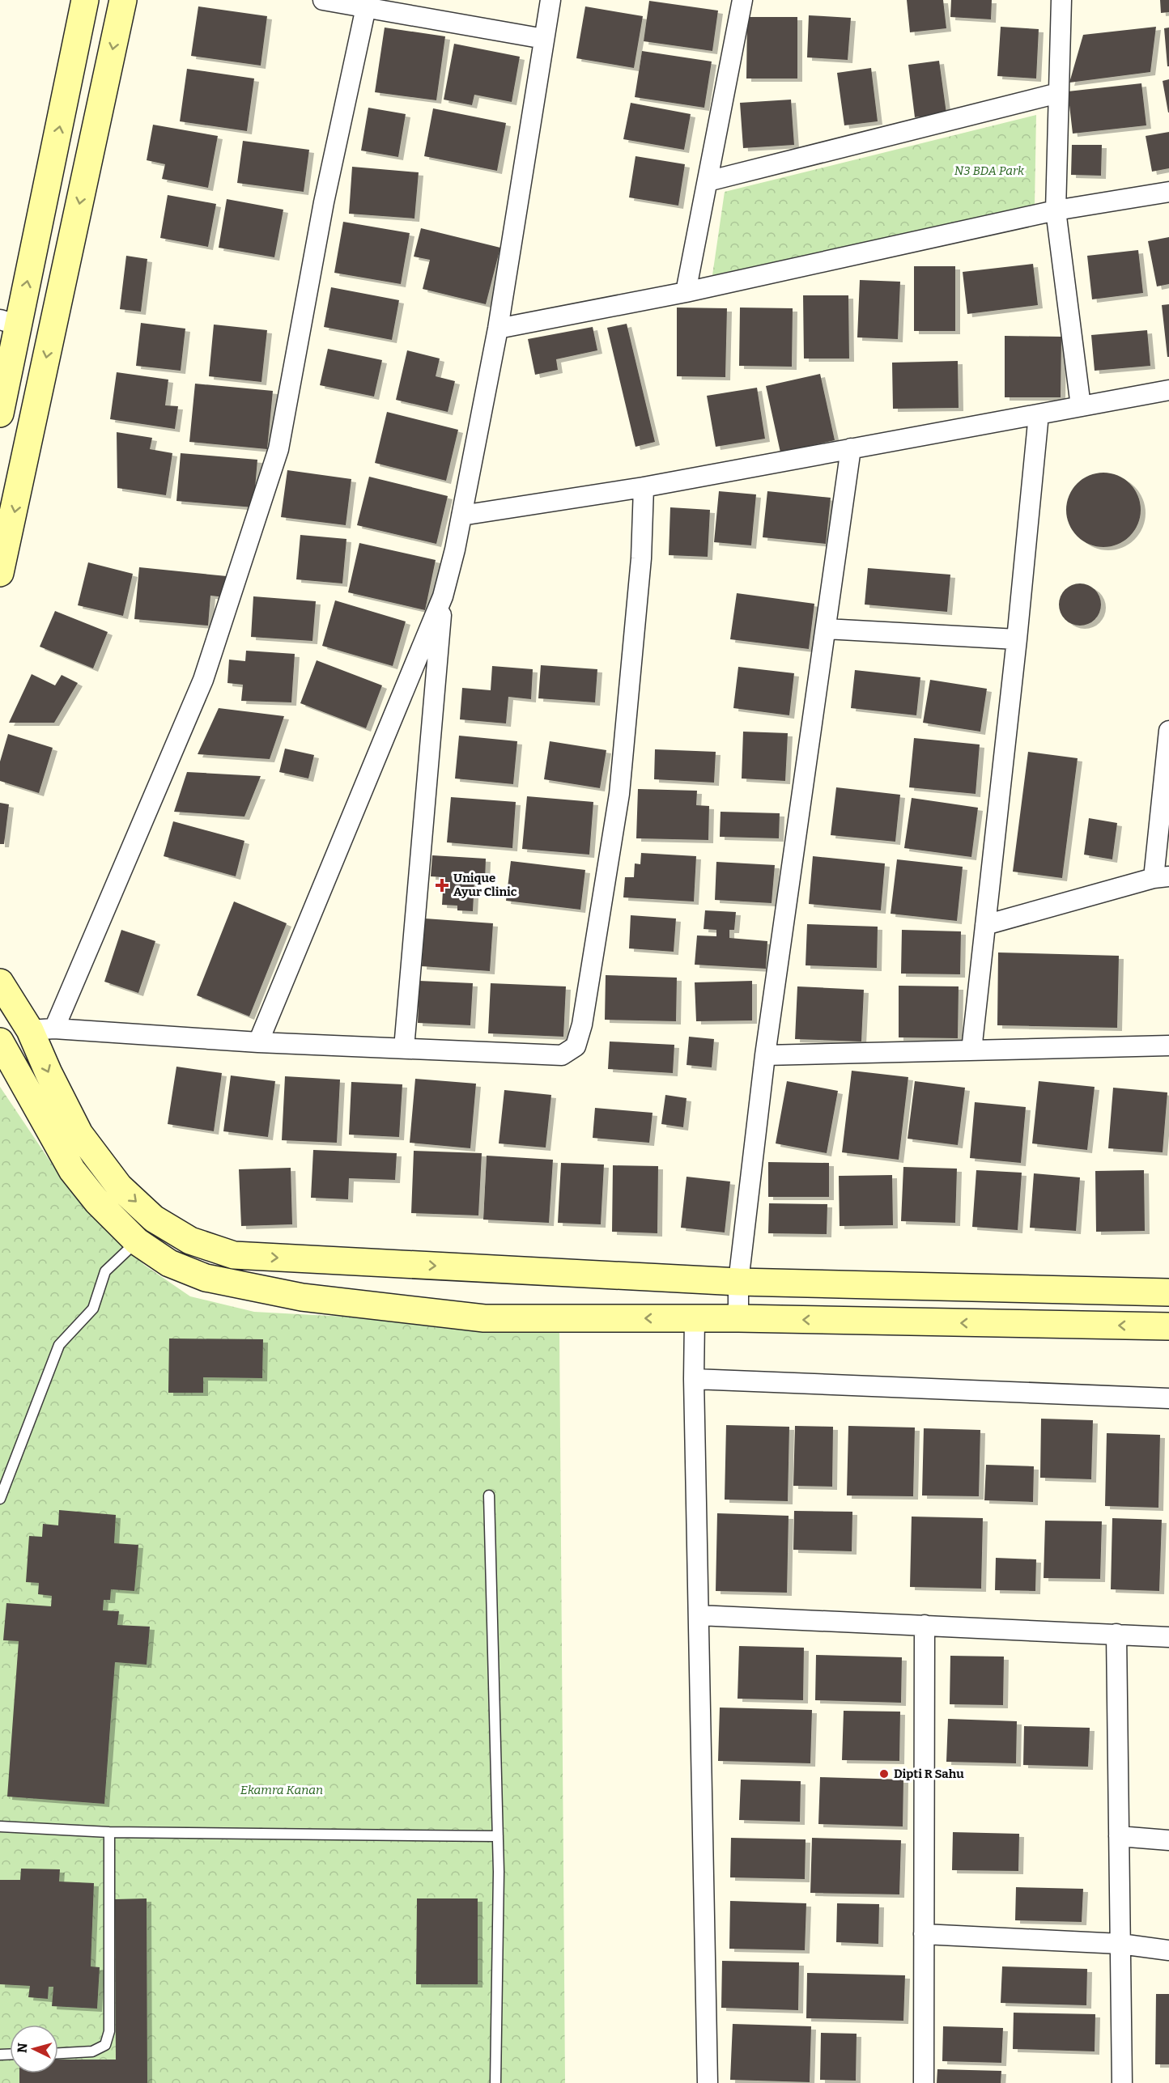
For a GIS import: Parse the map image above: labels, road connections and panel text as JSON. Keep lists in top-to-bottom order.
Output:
{
  "parks": ["N3 BDA Park", "Ekamra Kanan"],
  "places": {
    "health": ["Unique Ayur Clinic"],
    "other": ["Dipti R Sahu"]
  },
  "north": "left"
}
